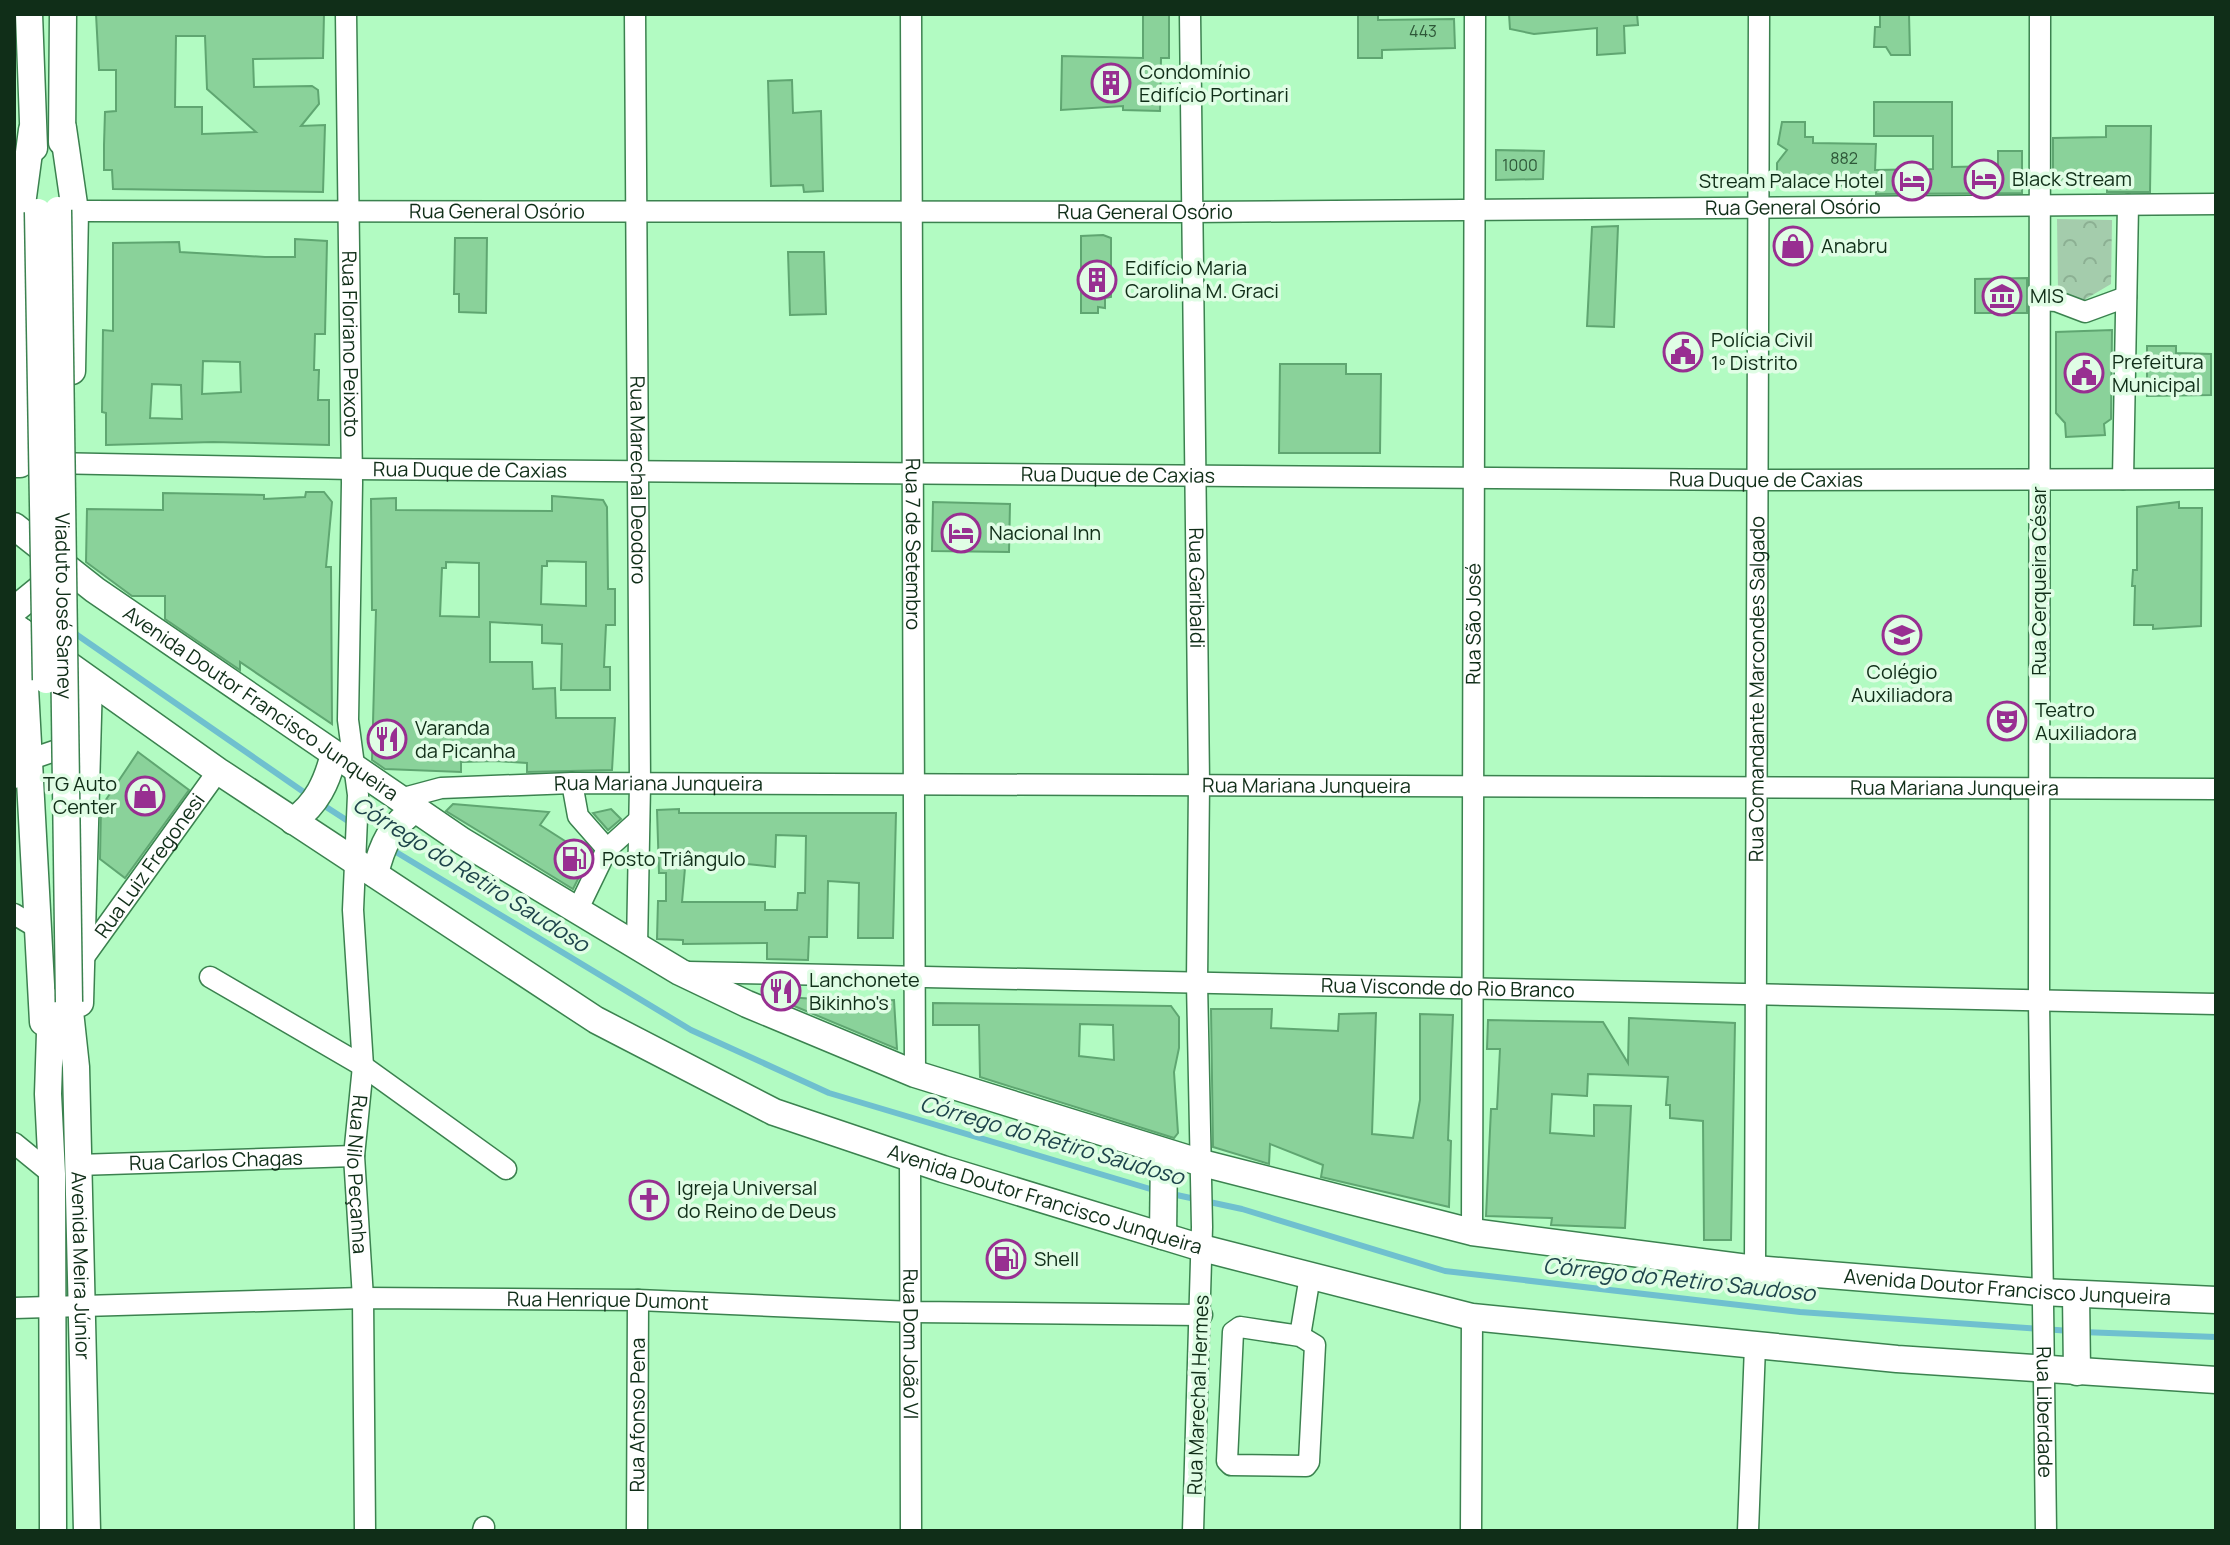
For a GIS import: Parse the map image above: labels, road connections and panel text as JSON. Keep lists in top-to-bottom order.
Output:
{
  "streets": {
    "main road": ["Viaduto José Sarney", "Avenida Doutor Francisco Junqueira", "Avenida Meira Júnior"],
    "street": [
      "Rua General Osório",
      "Rua Floriano Peixoto",
      "Rua Duque de Caxias",
      "Rua Marechal Deodoro",
      "Rua 7 de Setembro",
      "Rua Cerqueira César",
      "Rua Garibaldi",
      "Rua São José",
      "Rua Comandante Marcondes Salgado",
      "Rua Mariana Junqueira",
      "Rua Luiz Fregonesi",
      "Rua Visconde do Rio Branco",
      "Rua Carlos Chagas",
      "Rua Nilo Peçanha",
      "Rua Henrique Dumont",
      "Rua Dom João VI",
      "Rua Marechal Hermes",
      "Rua Liberdade",
      "Rua Afonso Pena"
    ]
  },
  "crossings": [
    ["Rua General Osório", "Rua Floriano Peixoto"],
    ["Rua General Osório", "Rua Marechal Deodoro"],
    ["Rua General Osório", "Rua 7 de Setembro"],
    ["Rua General Osório", "Rua Cerqueira César"],
    ["Rua General Osório", "Rua Garibaldi"],
    ["Rua General Osório", "Viaduto José Sarney"],
    ["Rua General Osório", "Rua São José"],
    ["Rua General Osório", "Rua Comandante Marcondes Salgado"],
    ["Rua Floriano Peixoto", "Rua Duque de Caxias"],
    ["Rua Floriano Peixoto", "Avenida Doutor Francisco Junqueira"],
    ["Rua Floriano Peixoto", "Rua Nilo Peçanha"],
    ["Rua Duque de Caxias", "Rua Marechal Deodoro"],
    ["Rua Duque de Caxias", "Rua 7 de Setembro"],
    ["Rua Duque de Caxias", "Rua Cerqueira César"],
    ["Rua Duque de Caxias", "Rua Garibaldi"],
    ["Rua Duque de Caxias", "Rua São José"],
    ["Rua Duque de Caxias", "Rua Comandante Marcondes Salgado"],
    ["Rua Marechal Deodoro", "Avenida Doutor Francisco Junqueira"],
    ["Rua Marechal Deodoro", "Rua Mariana Junqueira"],
    ["Rua 7 de Setembro", "Avenida Doutor Francisco Junqueira"],
    ["Rua 7 de Setembro", "Rua Mariana Junqueira"],
    ["Rua 7 de Setembro", "Rua Visconde do Rio Branco"],
    ["Rua Cerqueira César", "Avenida Doutor Francisco Junqueira"],
    ["Rua Cerqueira César", "Rua Mariana Junqueira"],
    ["Rua Cerqueira César", "Rua Visconde do Rio Branco"],
    ["Rua Cerqueira César", "Rua Liberdade"],
    ["Rua Garibaldi", "Avenida Doutor Francisco Junqueira"],
    ["Rua Garibaldi", "Rua Mariana Junqueira"],
    ["Rua Garibaldi", "Rua Visconde do Rio Branco"],
    ["Rua Garibaldi", "Rua Marechal Hermes"],
    ["Viaduto José Sarney", "Avenida Meira Júnior"],
    ["Rua São José", "Avenida Doutor Francisco Junqueira"],
    ["Rua São José", "Rua Mariana Junqueira"],
    ["Rua São José", "Rua Visconde do Rio Branco"],
    ["Rua Comandante Marcondes Salgado", "Avenida Doutor Francisco Junqueira"],
    ["Rua Comandante Marcondes Salgado", "Rua Mariana Junqueira"],
    ["Rua Comandante Marcondes Salgado", "Rua Visconde do Rio Branco"],
    ["Avenida Doutor Francisco Junqueira", "Rua Mariana Junqueira"],
    ["Avenida Doutor Francisco Junqueira", "Rua Luiz Fregonesi"],
    ["Avenida Doutor Francisco Junqueira", "Rua Visconde do Rio Branco"],
    ["Avenida Doutor Francisco Junqueira", "Rua Nilo Peçanha"],
    ["Avenida Doutor Francisco Junqueira", "Rua Dom João VI"],
    ["Avenida Doutor Francisco Junqueira", "Rua Marechal Hermes"],
    ["Avenida Doutor Francisco Junqueira", "Rua Liberdade"],
    ["Rua Carlos Chagas", "Rua Nilo Peçanha"],
    ["Rua Carlos Chagas", "Avenida Meira Júnior"],
    ["Rua Nilo Peçanha", "Rua Henrique Dumont"],
    ["Avenida Meira Júnior", "Rua Henrique Dumont"],
    ["Rua Henrique Dumont", "Rua Dom João VI"],
    ["Rua Henrique Dumont", "Rua Marechal Hermes"],
    ["Rua Henrique Dumont", "Rua Afonso Pena"]
  ],
  "water": ["Córrego do Retiro Saudoso"],
  "places": {
    "building": ["Condomínio Edifício Portinari", "Edifício Maria Carolina M. Graci"],
    "hotel": ["Black Stream", "Stream Palace Hotel", "Nacional Inn"],
    "shop": ["Anabru", "TG Auto Center"],
    "museum": ["MIS"],
    "public building": ["Polícia Civil 1º Distrito", "Prefeitura Municipal"],
    "school or university": ["Colégio Auxiliadora"],
    "theatre": ["Teatro Auxiliadora"],
    "restaurant": ["Varanda da Picanha", "Lanchonete Bikinho's"],
    "fuel station": ["Posto Triângulo", "Shell"],
    "church": ["Igreja Universal do Reino de Deus"]
  },
  "house_numbers": ["443", "882", "1000"]
}
